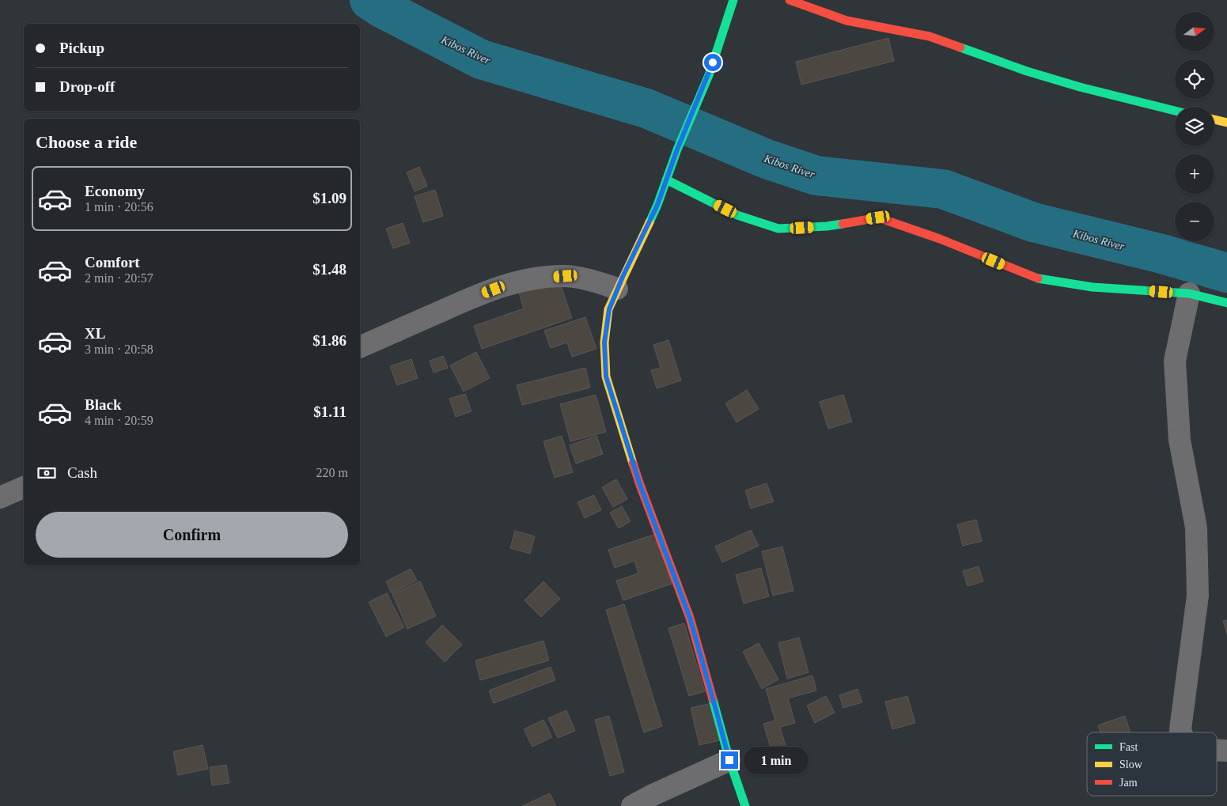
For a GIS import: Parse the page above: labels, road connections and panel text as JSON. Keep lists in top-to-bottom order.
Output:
{
  "water": ["Kibos River"],
  "legend": ["Fast", "Slow", "Jam"],
  "north": "right",
  "page": {
    "map_buttons": ["+", "−"],
    "banner": ["Pickup", "Drop-off"],
    "heading": "Choose a ride",
    "list": [
      {
        "name": "Economy",
        "note": "1 min · 20:56",
        "value": "$1.09"
      },
      {
        "name": "Comfort",
        "note": "2 min · 20:57",
        "value": "$1.48"
      },
      {
        "name": "XL",
        "note": "3 min · 20:58",
        "value": "$1.86"
      },
      {
        "name": "Black",
        "note": "4 min · 20:59",
        "value": "$1.11"
      }
    ],
    "pay": ["Cash", "220 m"],
    "buttons": "Confirm",
    "bubble": "1 min"
  }
}
